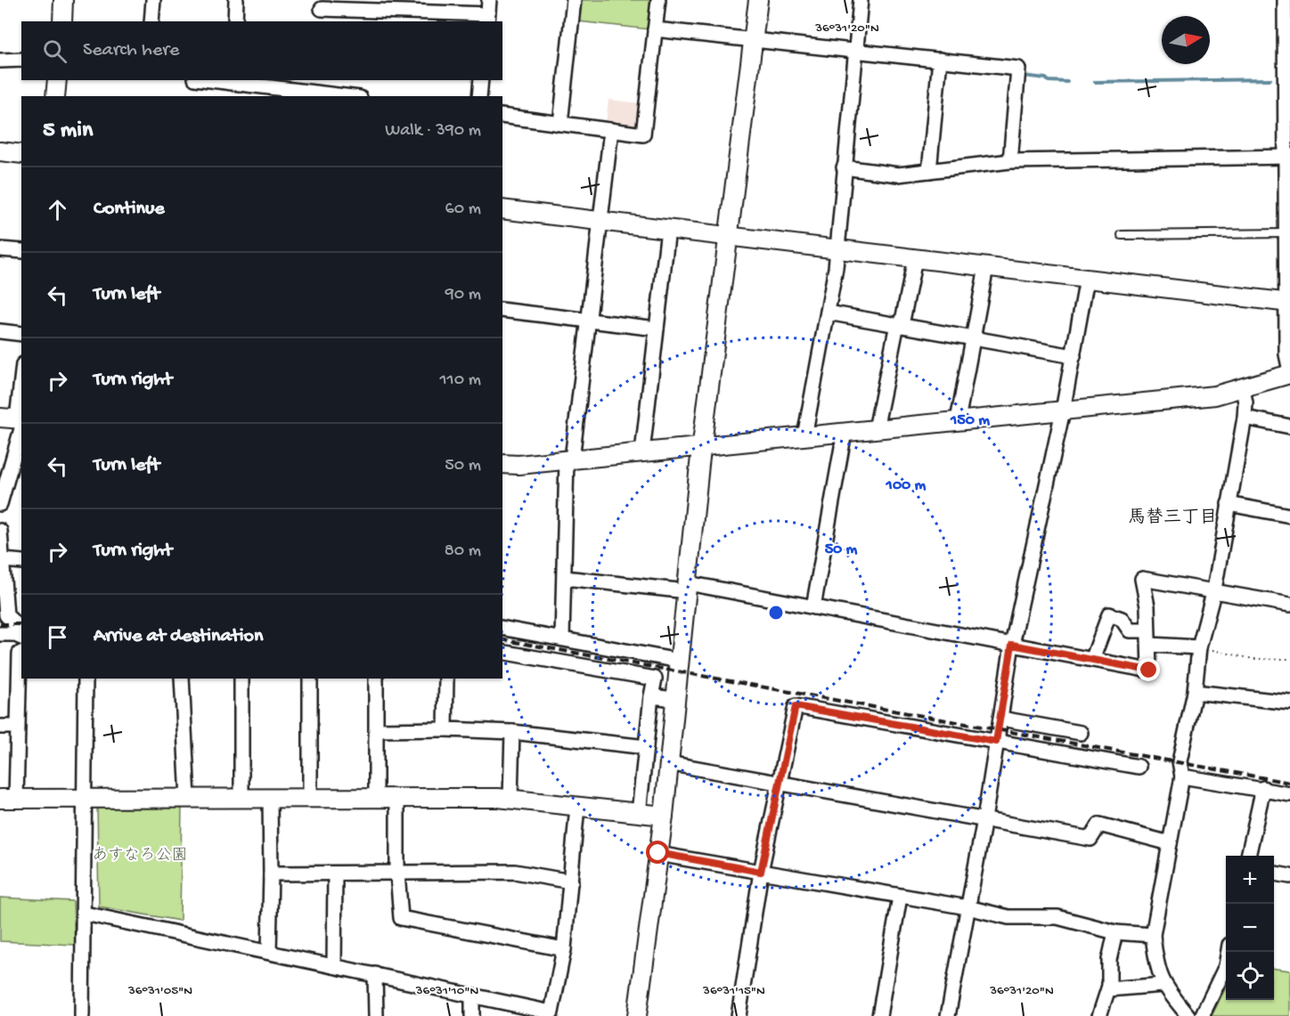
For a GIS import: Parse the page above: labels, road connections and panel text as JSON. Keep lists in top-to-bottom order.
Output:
{
  "districts": ["馬替三丁目"],
  "parks": ["あすなろ公園"],
  "north": "right",
  "page": {
    "search": "Search here",
    "heading": ["5 min", "Walk · 390 m"],
    "list": [
      ["Continue", "60 m"],
      ["Turn left", "90 m"],
      ["Turn right", "110 m"],
      ["Turn left", "50 m"],
      ["Turn right", "80 m"],
      "Arrive at destination"
    ],
    "map_buttons": ["+", "−"]
  },
  "coordinates": [
    "36°31'20\"N",
    "36°31'05\"N",
    "36°31'10\"N",
    "36°31'15\"N"
  ],
  "rings": ["150 m", "100 m", "50 m"]
}
